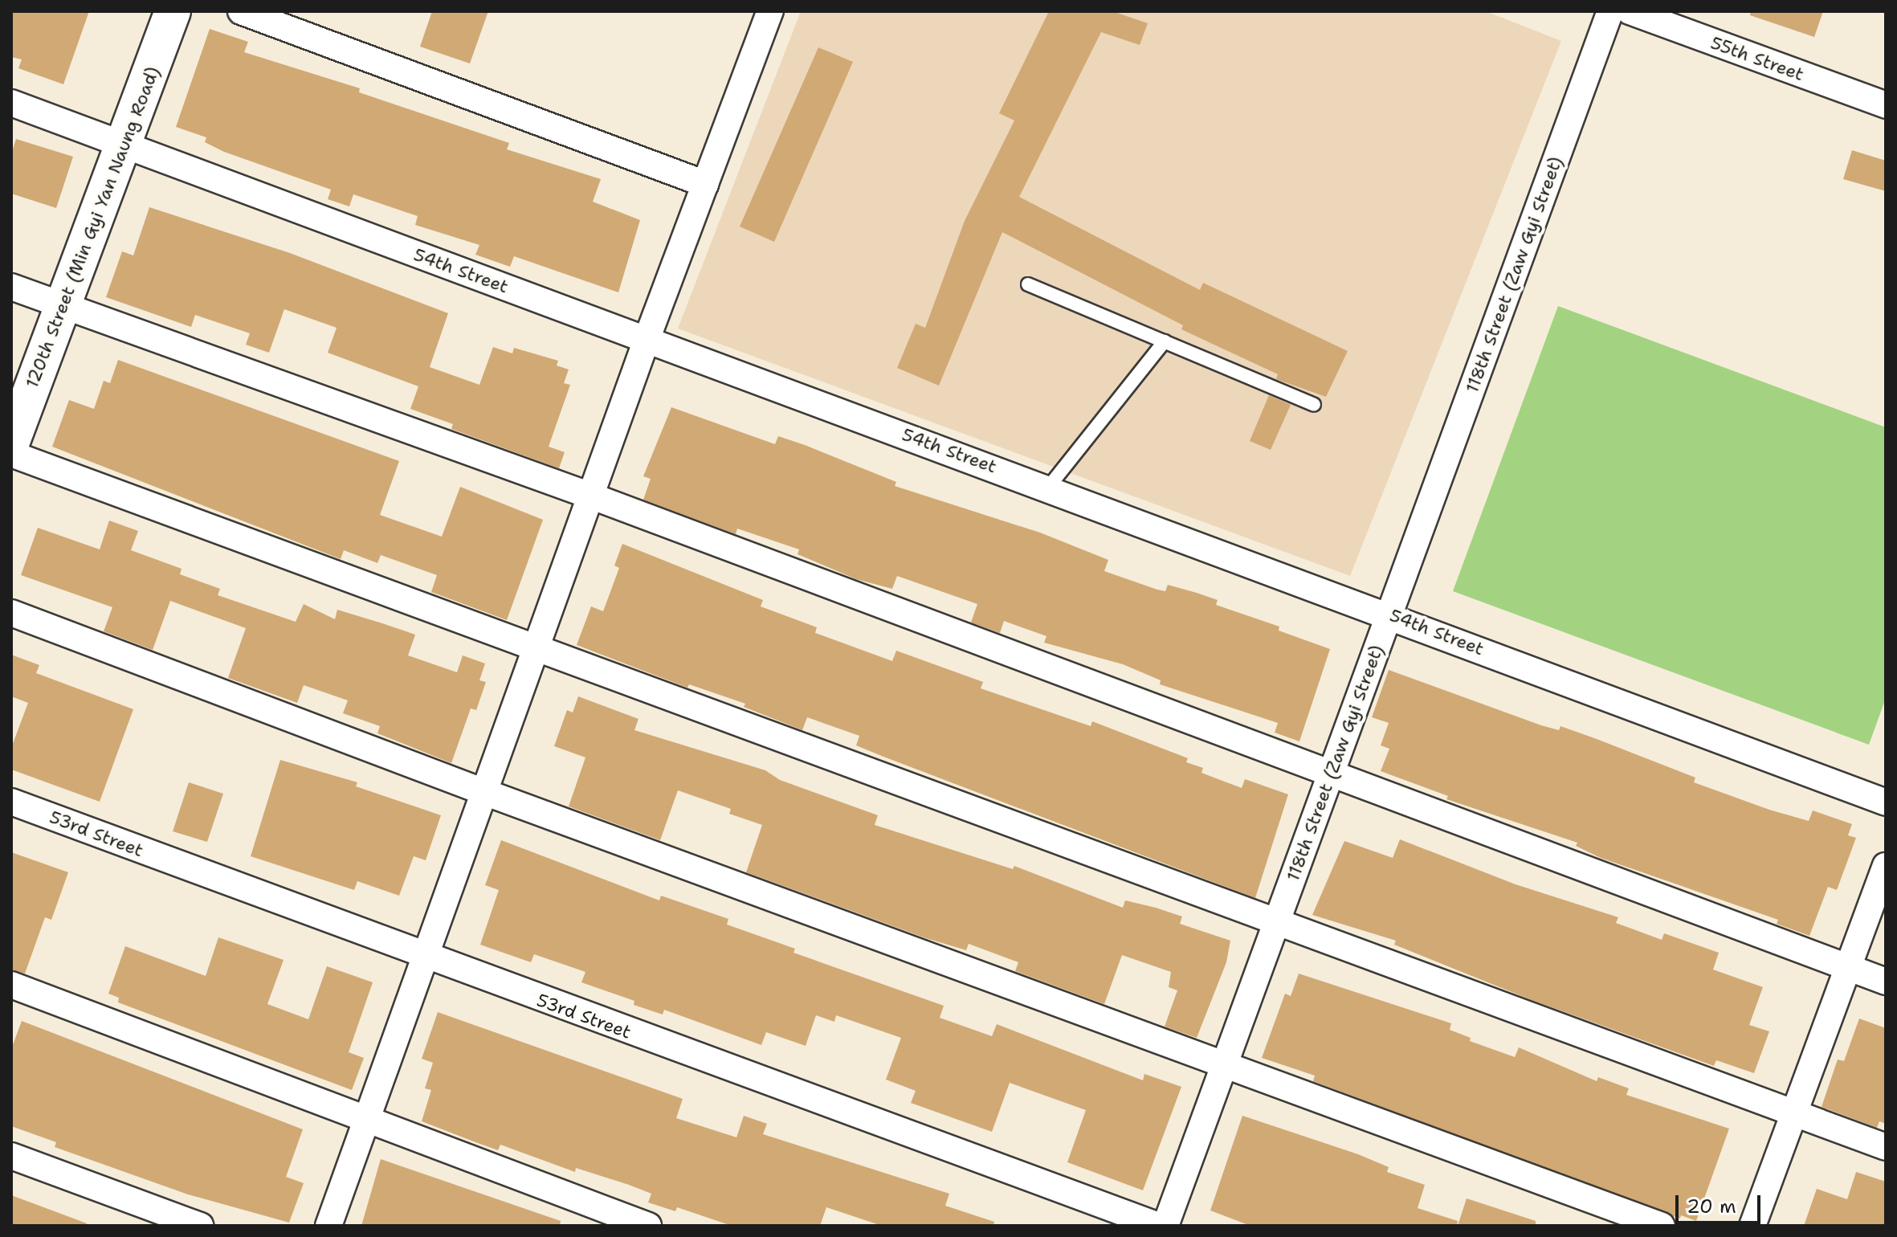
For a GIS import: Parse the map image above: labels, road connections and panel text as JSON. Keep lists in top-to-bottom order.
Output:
{
  "streets": {
    "main road": ["120th Street (Min Gyi Yan Naung Road)"],
    "street": [
      "55th Street",
      "54th Street",
      "118th Street (Zaw Gyi Street)",
      "53rd Street"
    ]
  },
  "crossings": [
    ["120th Street (Min Gyi Yan Naung Road)", "54th Street"],
    ["54th Street", "118th Street (Zaw Gyi Street)"]
  ],
  "scale_bar": "20 m"
}
